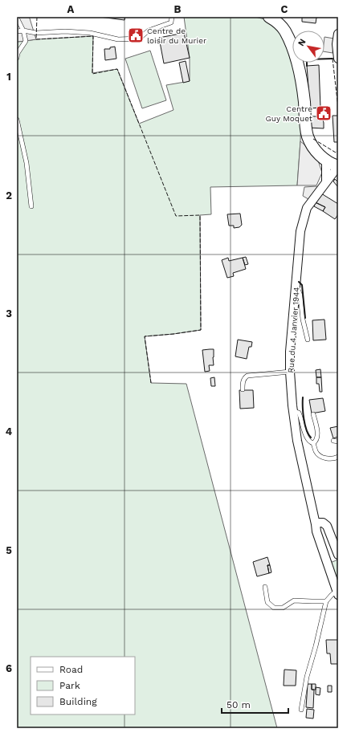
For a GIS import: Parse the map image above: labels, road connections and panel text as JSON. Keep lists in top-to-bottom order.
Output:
{
  "streets": {
    "street": ["Rue du 4 Janvier 1944"]
  },
  "places": {
    "public building": ["Centre de loisir du Murier", "Centre Guy Moquet"]
  },
  "legend": ["Road", "Park", "Building"],
  "scale_bar": "50 m",
  "north": "top left",
  "grid": {
    "columns": ["A", "B", "C"],
    "rows": [
      "1",
      "2",
      "3",
      "4",
      "5",
      "6"
    ]
  }
}
